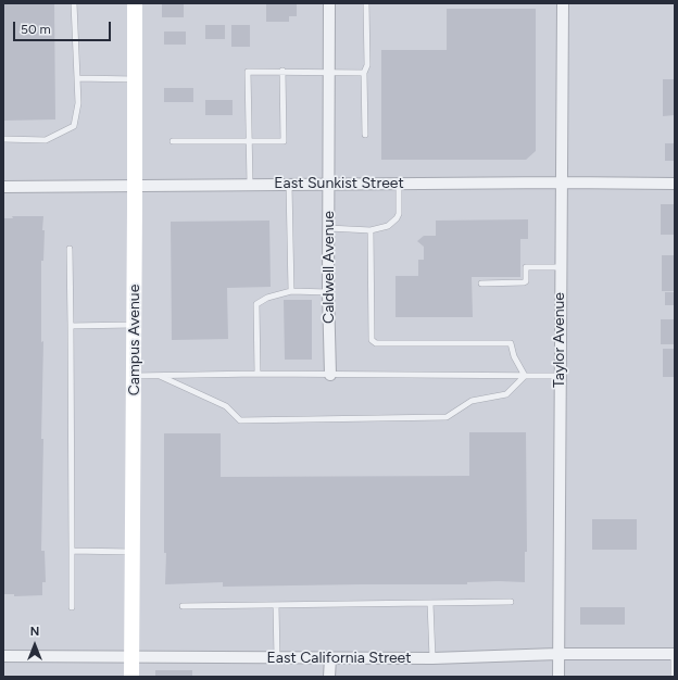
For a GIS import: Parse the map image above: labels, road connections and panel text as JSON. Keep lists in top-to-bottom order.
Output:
{
  "streets": {
    "street": [
      "East Sunkist Street",
      "Caldwell Avenue",
      "Campus Avenue",
      "Taylor Avenue",
      "East California Street"
    ]
  },
  "crossings": [
    ["East Sunkist Street", "Caldwell Avenue"],
    ["East Sunkist Street", "Campus Avenue"],
    ["East Sunkist Street", "Taylor Avenue"],
    ["Campus Avenue", "East California Street"],
    ["Taylor Avenue", "East California Street"]
  ],
  "scale_bar": "50 m",
  "north": "top"
}
